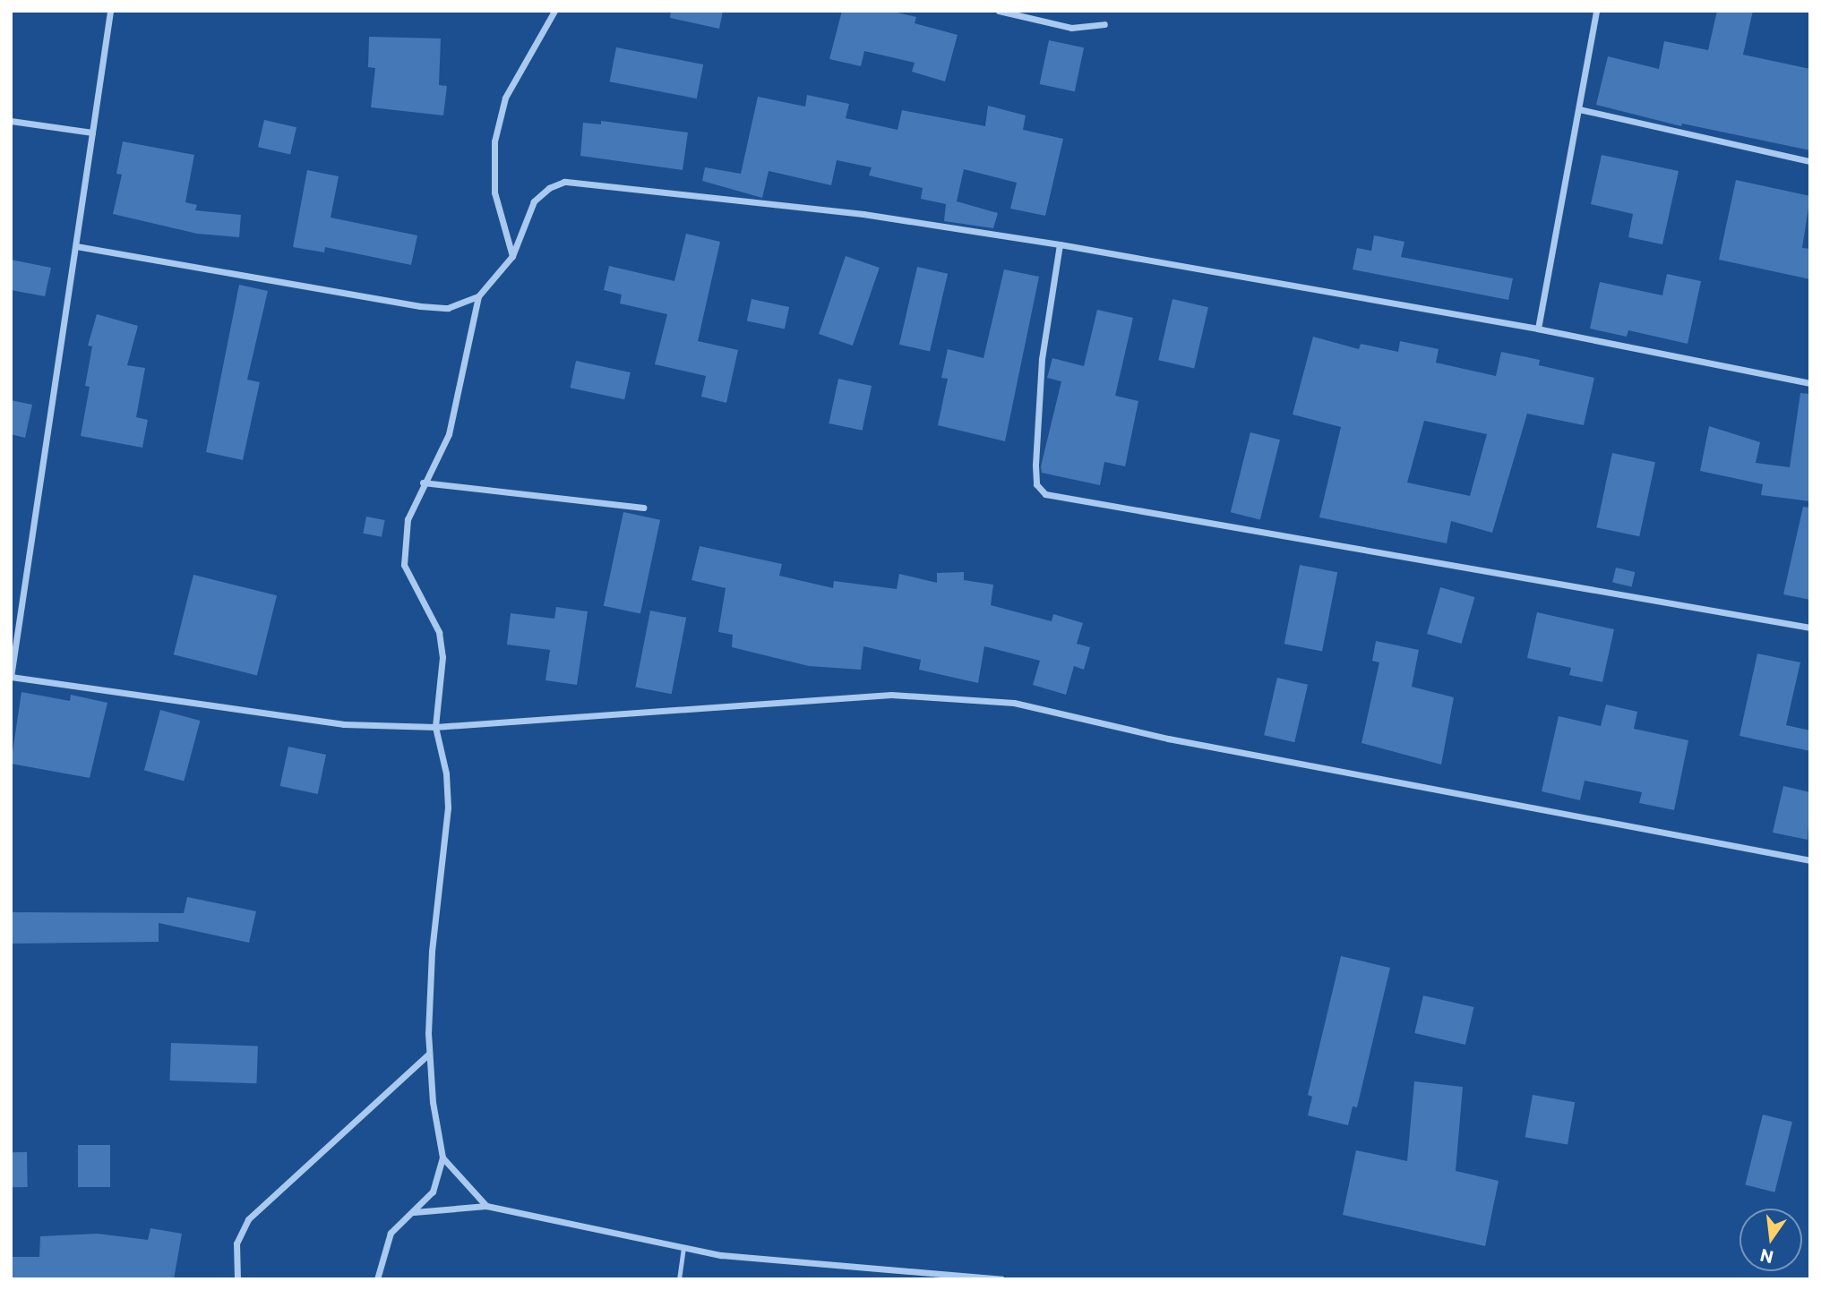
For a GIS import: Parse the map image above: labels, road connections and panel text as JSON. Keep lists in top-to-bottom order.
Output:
{
  "north": "bottom"
}
